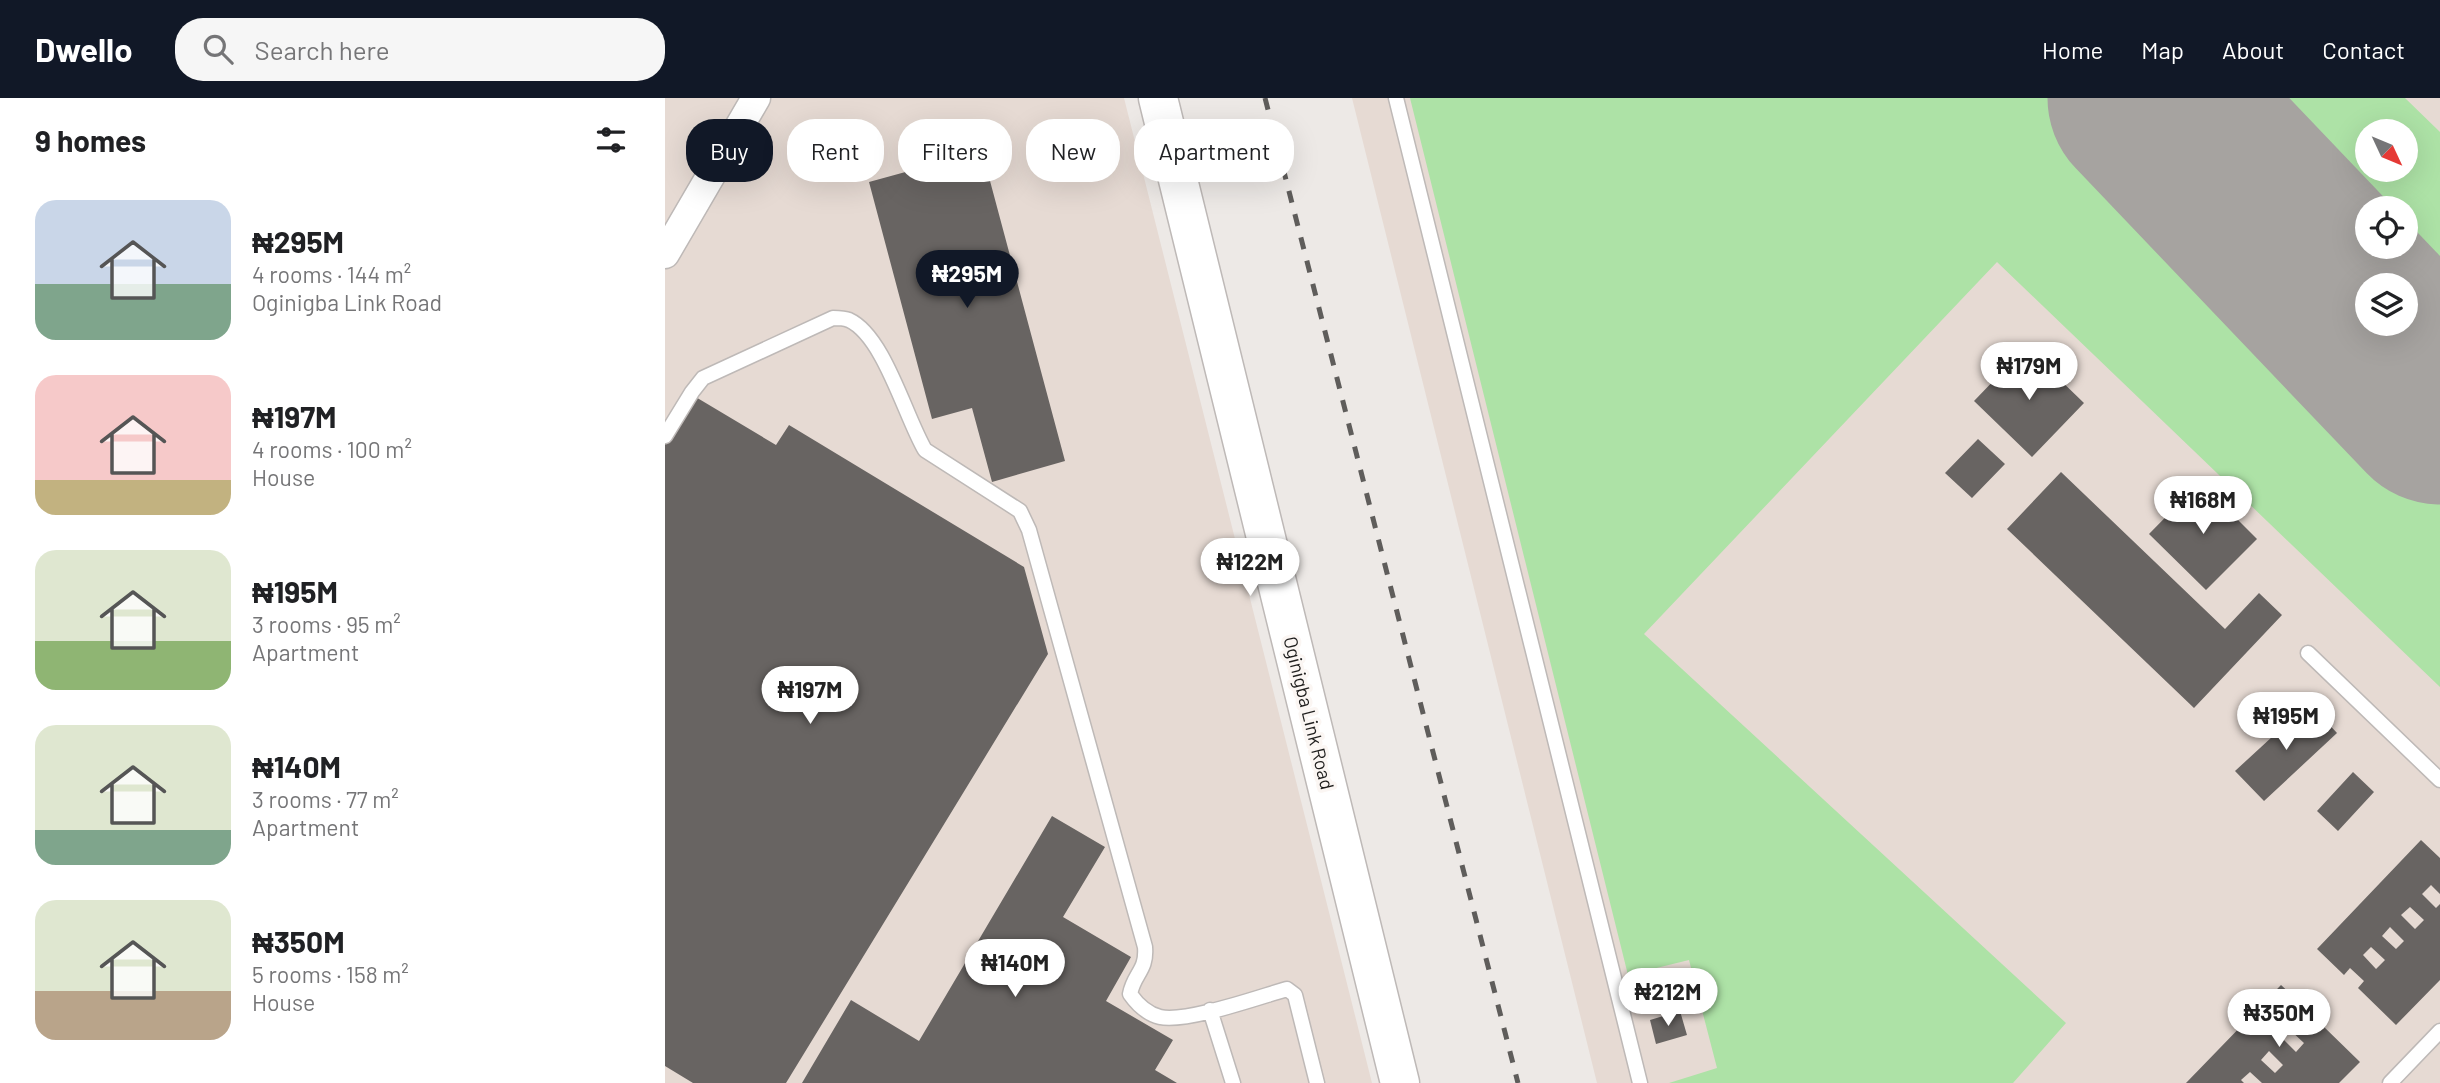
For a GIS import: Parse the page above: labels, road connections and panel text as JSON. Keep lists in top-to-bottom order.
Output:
{
  "streets": {
    "street": ["Oginigba Link Road"]
  },
  "north": "bottom right",
  "page": {
    "header": "Dwello",
    "search": "Search here",
    "nav": [
      "Home",
      "Map",
      "About",
      "Contact"
    ],
    "heading": "9 homes",
    "chip": [
      "Buy",
      "Rent",
      "Filters",
      "New",
      "Apartment"
    ],
    "list": [
      {
        "name": "₦295M",
        "note": "4 rooms · 144 m² · Oginigba Link Road"
      },
      {
        "name": "₦197M",
        "note": "4 rooms · 100 m² · House"
      },
      {
        "name": "₦195M",
        "note": "3 rooms · 95 m² · Apartment"
      },
      {
        "name": "₦140M",
        "note": "3 rooms · 77 m² · Apartment"
      },
      {
        "name": "₦350M",
        "note": "5 rooms · 158 m² · House"
      }
    ],
    "price": [
      "₦295M",
      "₦179M",
      "₦168M",
      "₦122M",
      "₦197M",
      "₦195M",
      "₦140M",
      "₦212M",
      "₦350M"
    ]
  }
}
